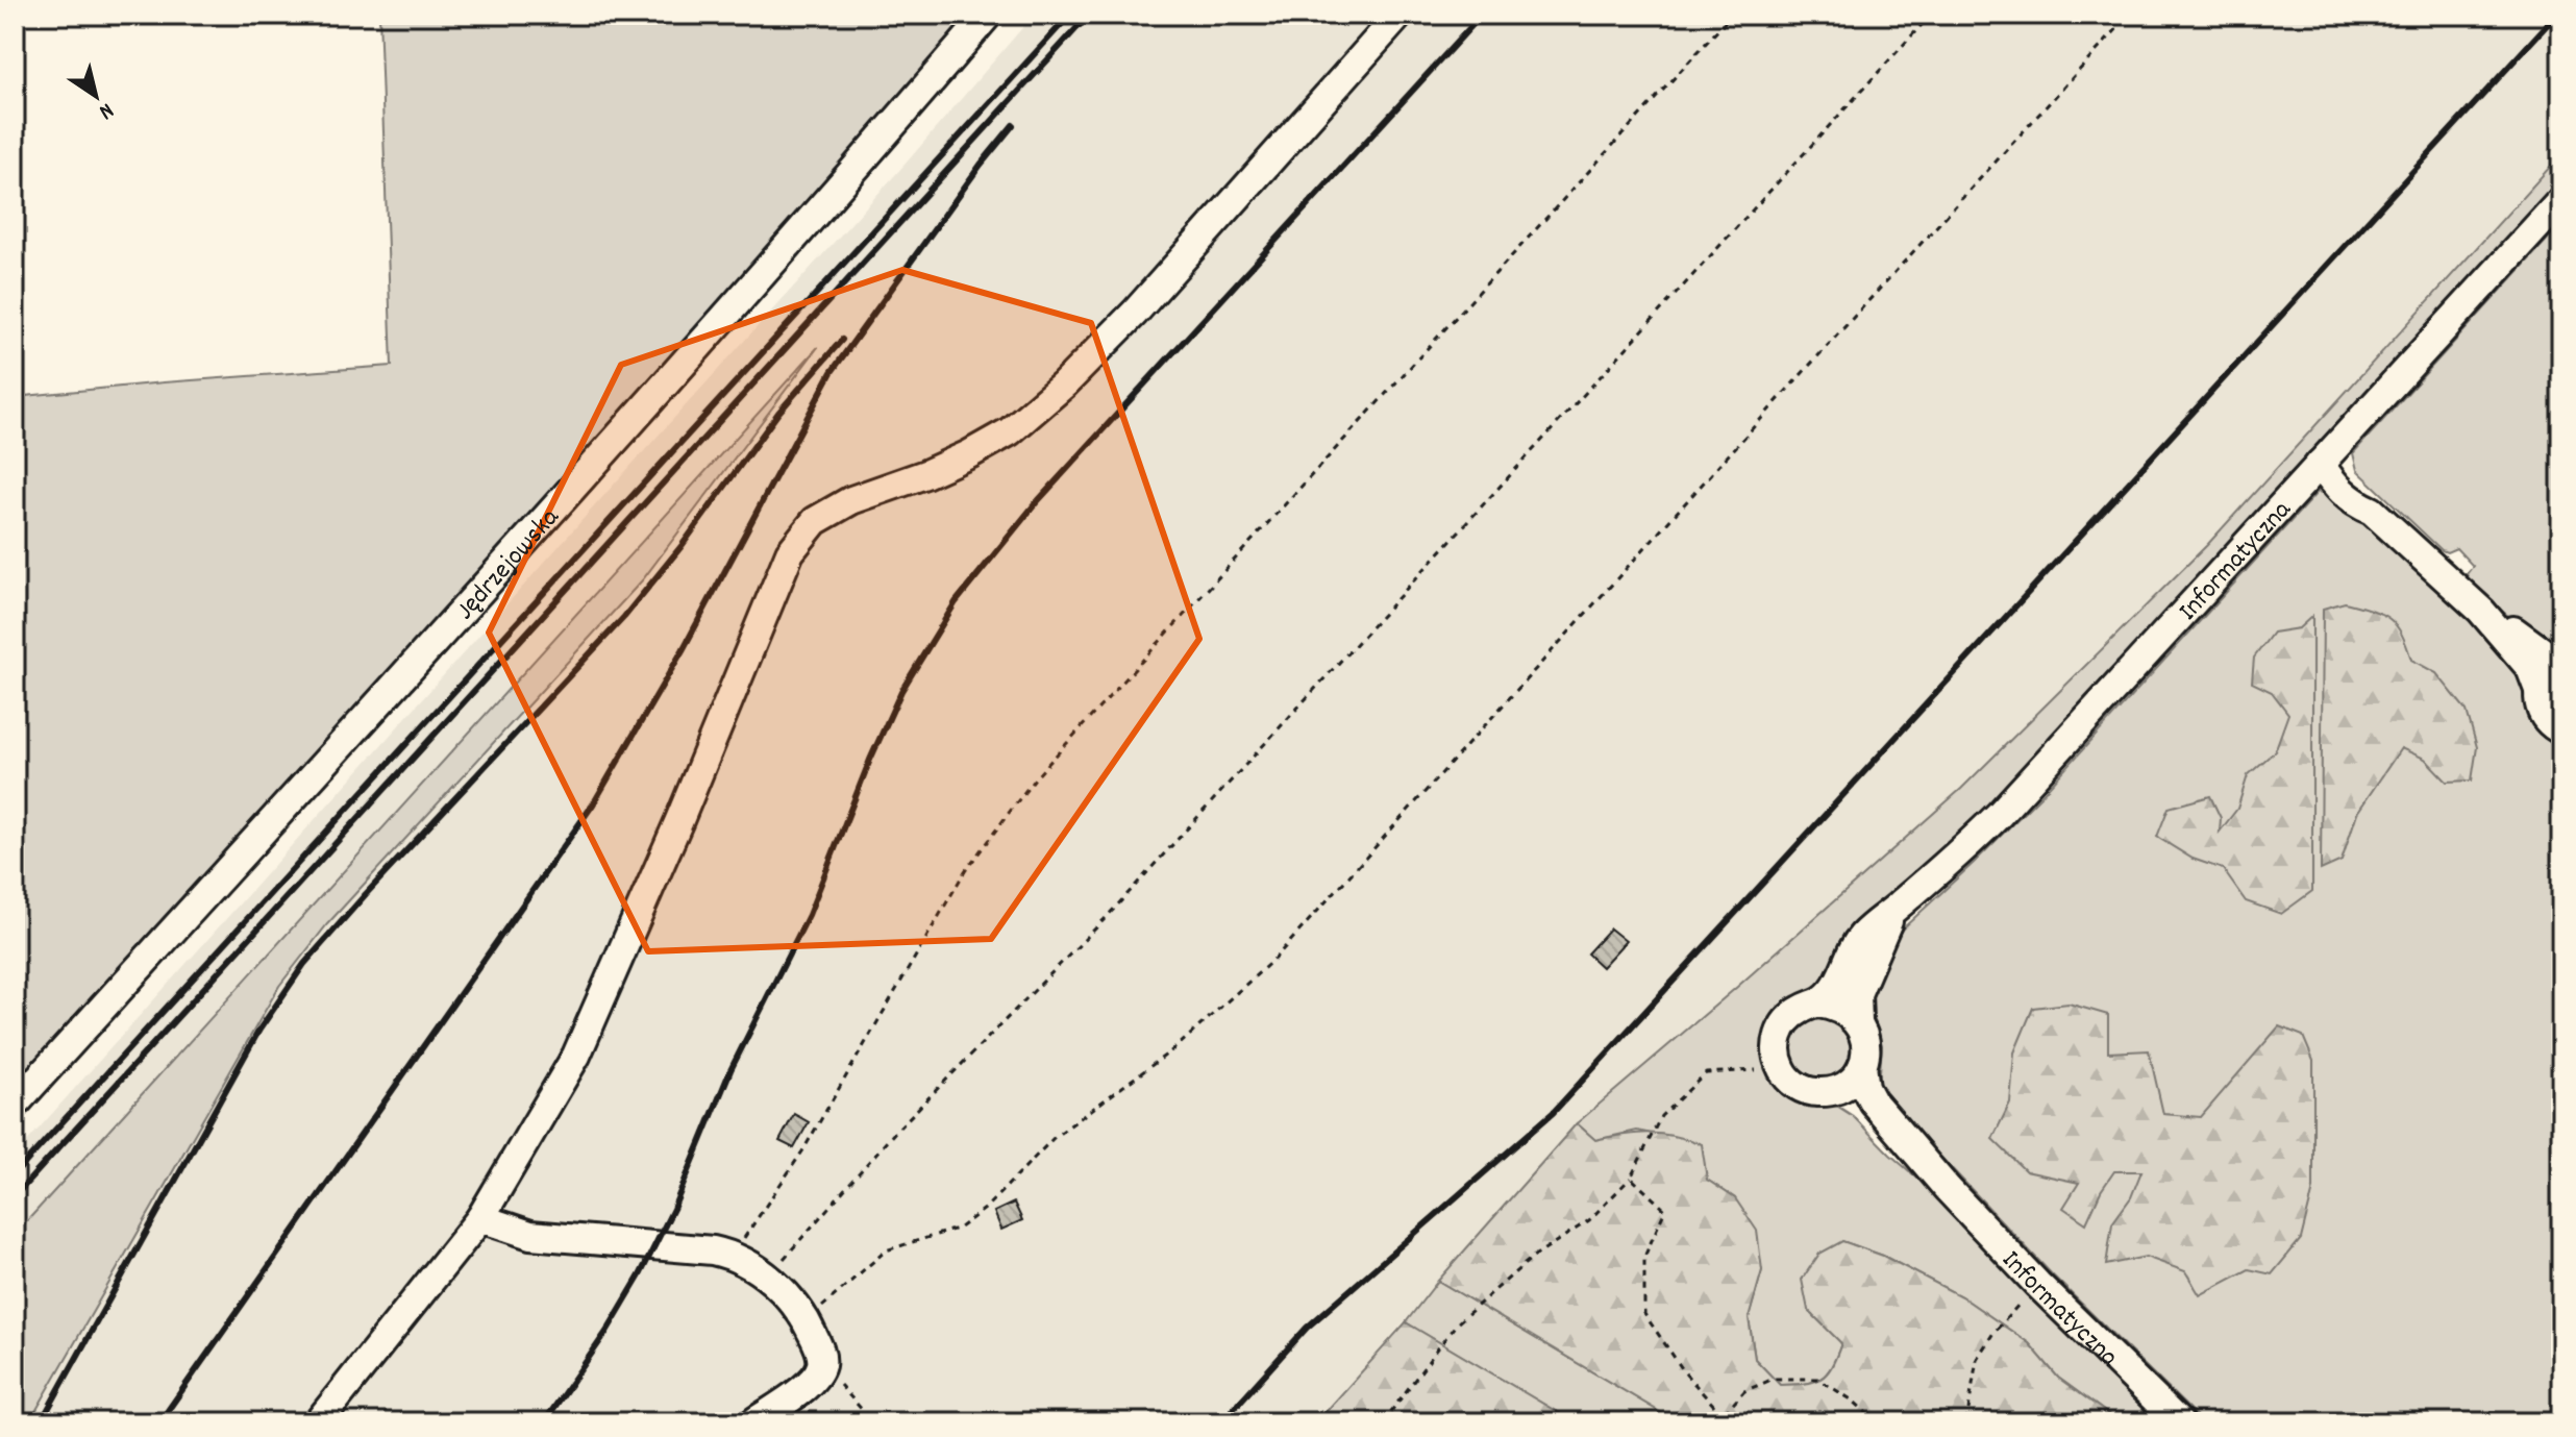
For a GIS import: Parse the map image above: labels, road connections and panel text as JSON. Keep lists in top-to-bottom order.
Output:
{
  "streets": {
    "street": ["Informatyczna", "Jędrzejowska"]
  },
  "north": "bottom right"
}
